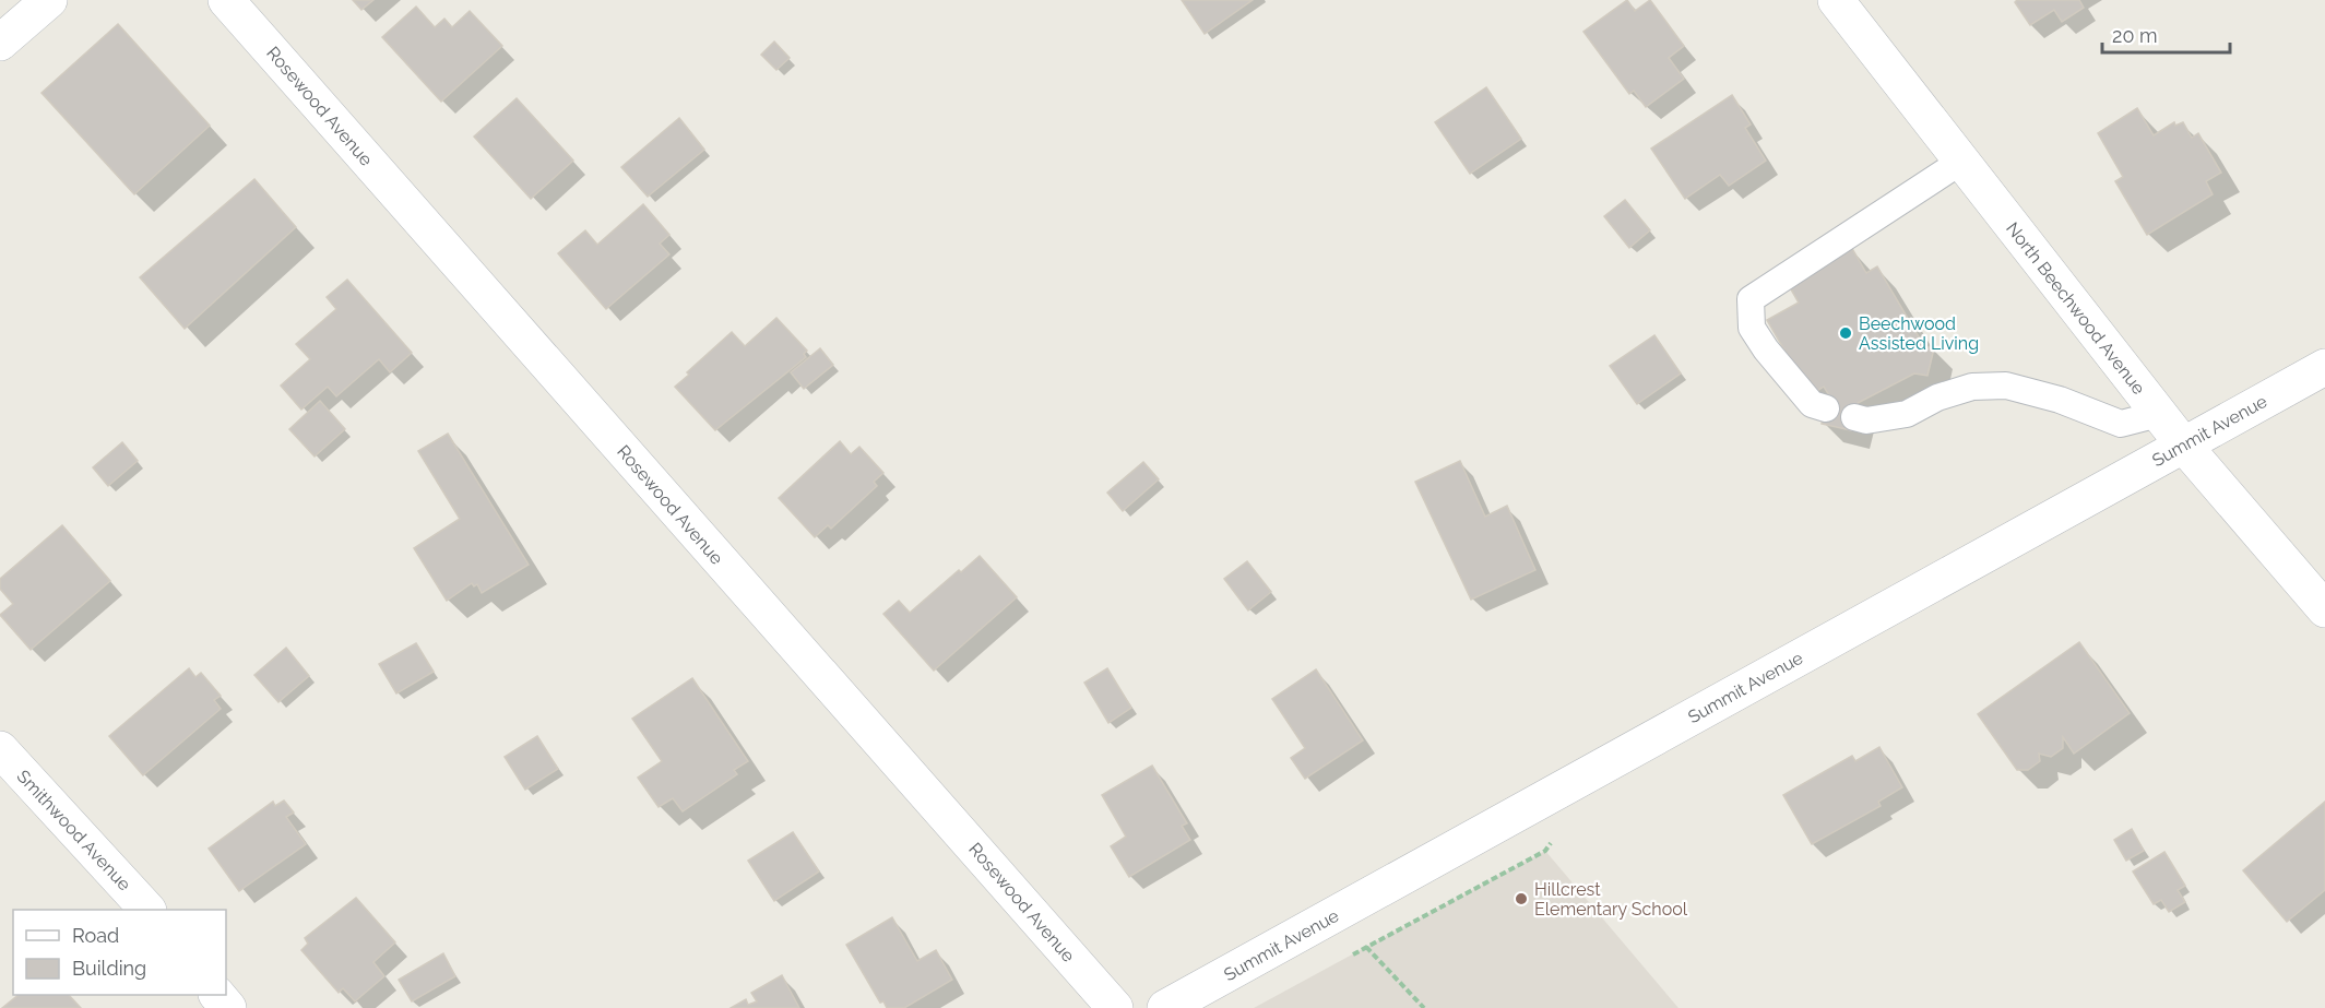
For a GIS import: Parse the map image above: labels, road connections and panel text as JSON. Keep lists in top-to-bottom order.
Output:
{
  "streets": {
    "street": [
      "Rosewood Avenue",
      "North Beechwood Avenue",
      "Summit Avenue",
      "Smithwood Avenue"
    ]
  },
  "crossings": [
    ["North Beechwood Avenue", "Summit Avenue"]
  ],
  "places": ["Beechwood Assisted Living", "Hillcrest Elementary School"],
  "legend": ["Road", "Building"],
  "scale_bar": "20 m"
}
